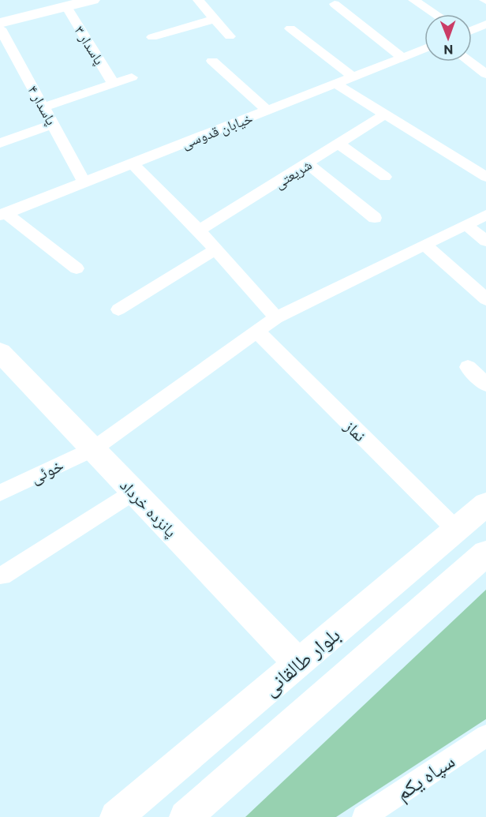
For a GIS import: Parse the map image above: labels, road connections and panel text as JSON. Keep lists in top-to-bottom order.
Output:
{
  "streets": {
    "main road": ["پانزده خرداد", "بلوار طالقانی"],
    "street": [
      "پاسدار ۳",
      "پاسدار ۴",
      "خیابان قدوسی",
      "شریعتی",
      "نماز",
      "خوئی",
      "سپاه یکم"
    ]
  },
  "crossings": [
    ["پاسدار ۴", "خیابان قدوسی"],
    ["نماز", "خوئی"],
    ["نماز", "بلوار طالقانی"],
    ["خوئی", "پانزده خرداد"],
    ["پانزده خرداد", "بلوار طالقانی"]
  ],
  "north": "bottom"
}
